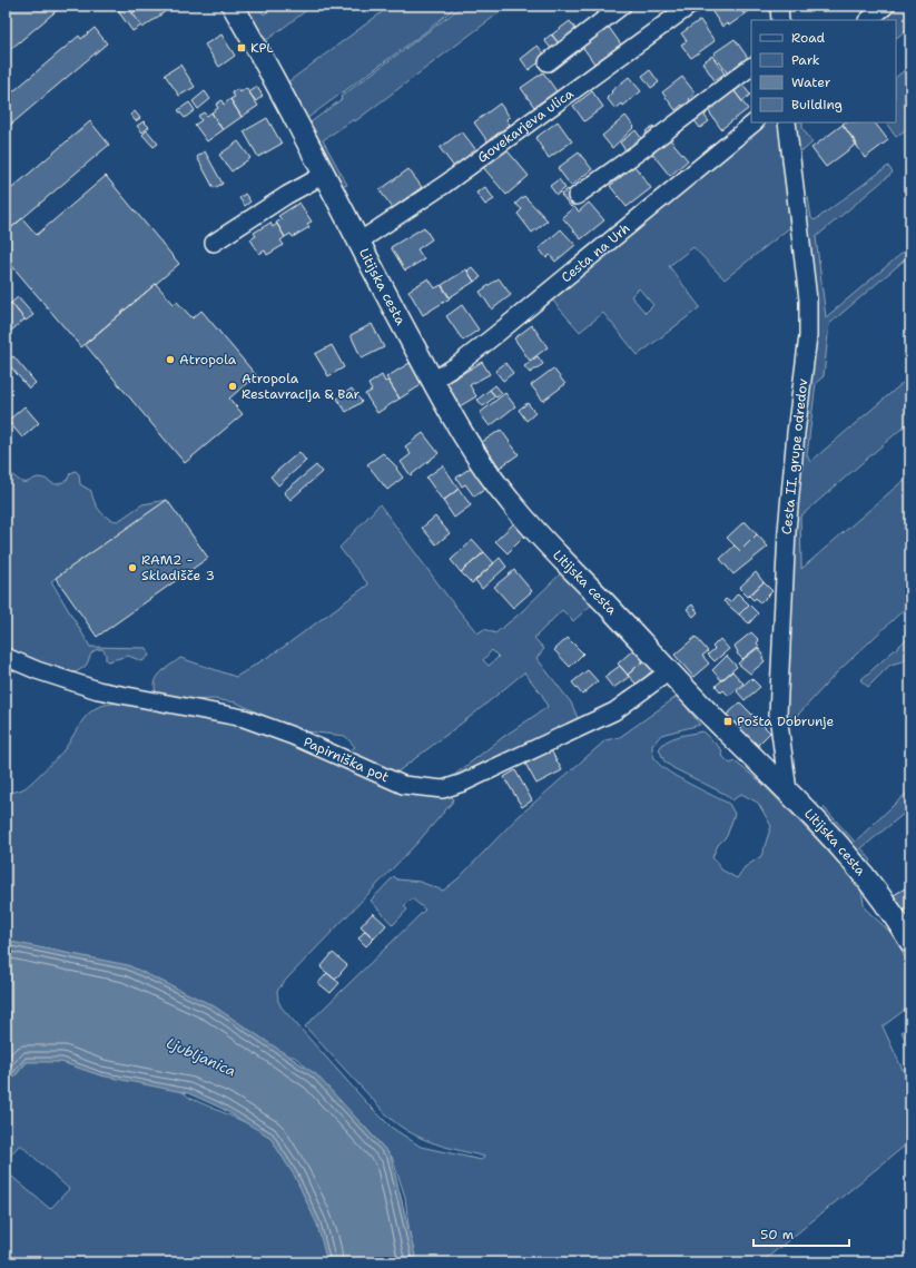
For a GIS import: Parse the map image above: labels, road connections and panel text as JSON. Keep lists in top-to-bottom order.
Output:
{
  "streets": {
    "main road": ["Litijska cesta"],
    "street": [
      "Govekarjeva ulica",
      "Cesta na Urh",
      "Cesta II. grupe odredov",
      "Papirniška pot"
    ]
  },
  "crossings": [
    ["Govekarjeva ulica", "Litijska cesta"],
    ["Cesta na Urh", "Litijska cesta"],
    ["Litijska cesta", "Cesta II. grupe odredov"],
    ["Litijska cesta", "Papirniška pot"]
  ],
  "water": ["Ljubljanica"],
  "places": {
    "transit": ["KPL", "Pošta Dobrunje"],
    "other": ["Atropola", "Atropola Restavracija & Bar", "RAM2 - Skladišče 3"]
  },
  "legend": [
    "Road",
    "Park",
    "Water",
    "Building"
  ],
  "scale_bar": "50 m"
}
